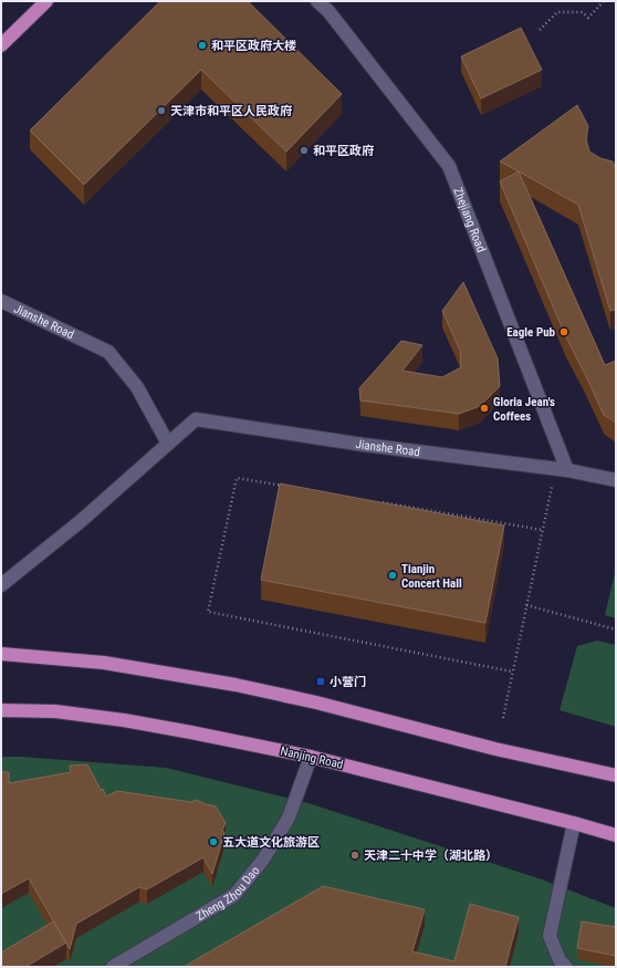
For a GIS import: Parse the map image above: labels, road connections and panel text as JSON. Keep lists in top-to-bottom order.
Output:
{
  "streets": {
    "main road": ["Nanjing Road"],
    "street": ["Zhejiang Road", "Jianshe Road", "Zheng Zhou Dao"]
  },
  "crossings": [
    ["Zhejiang Road", "Jianshe Road"],
    ["Nanjing Road", "Zheng Zhou Dao"]
  ],
  "places": {
    "other": [
      "和平区政府大楼",
      "天津市和平区人民政府",
      "和平区政府",
      "Eagle Pub",
      "Gloria Jean's Coffees",
      "Tianjin Concert Hall",
      "五大道文化旅游区",
      "天津二十中学（湖北路）"
    ],
    "transit": ["小营门"]
  }
}
